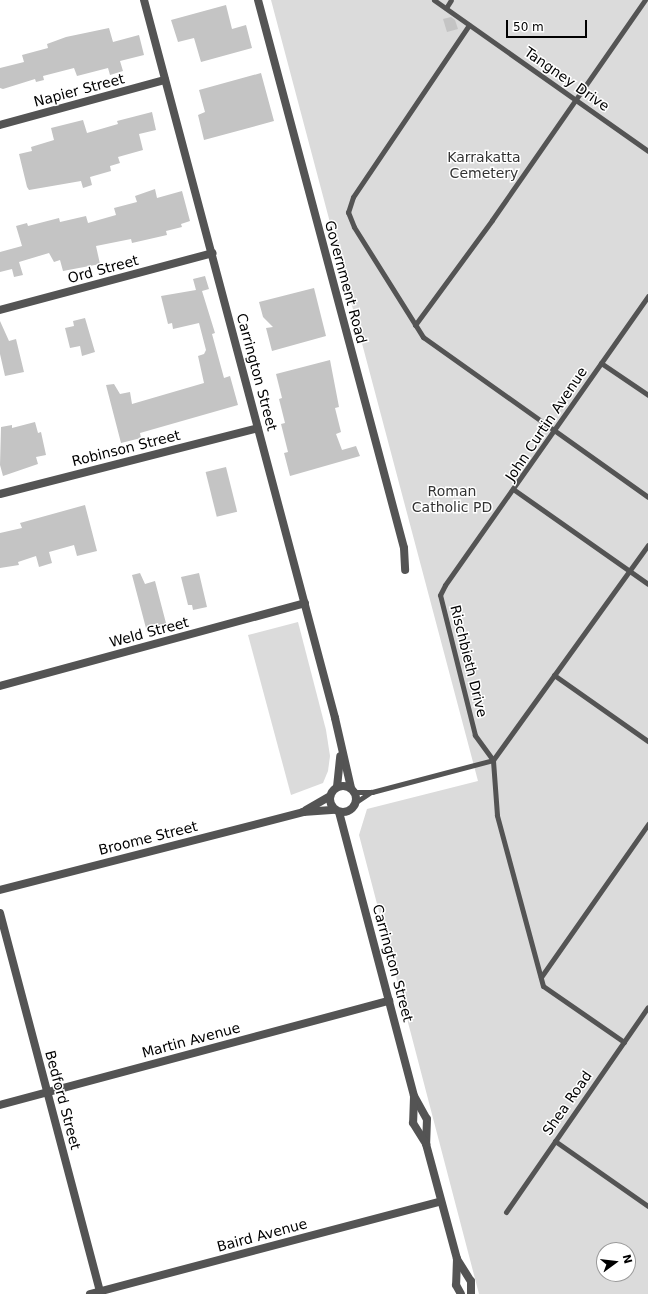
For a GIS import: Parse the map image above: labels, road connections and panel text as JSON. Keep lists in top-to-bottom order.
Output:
{
  "streets": {
    "street": [
      "Napier Street",
      "Ord Street",
      "Government Road",
      "Carrington Street",
      "Robinson Street",
      "Weld Street",
      "Broome Street",
      "Martin Avenue",
      "Bedford Street",
      "Baird Avenue"
    ],
    "lane": [
      "Tangney Drive",
      "John Curtin Avenue",
      "Rischbieth Drive",
      "Shea Road"
    ]
  },
  "crossings": [
    ["Napier Street", "Carrington Street"],
    ["Ord Street", "Carrington Street"],
    ["Carrington Street", "Robinson Street"],
    ["Carrington Street", "Weld Street"],
    ["Carrington Street", "Broome Street"],
    ["Carrington Street", "Martin Avenue"],
    ["Carrington Street", "Baird Avenue"],
    ["John Curtin Avenue", "Rischbieth Drive"],
    ["Martin Avenue", "Bedford Street"],
    ["Bedford Street", "Baird Avenue"]
  ],
  "parks": ["Karrakatta Cemetery", "Roman Catholic PD"],
  "scale_bar": "50 m",
  "north": "right"
}
